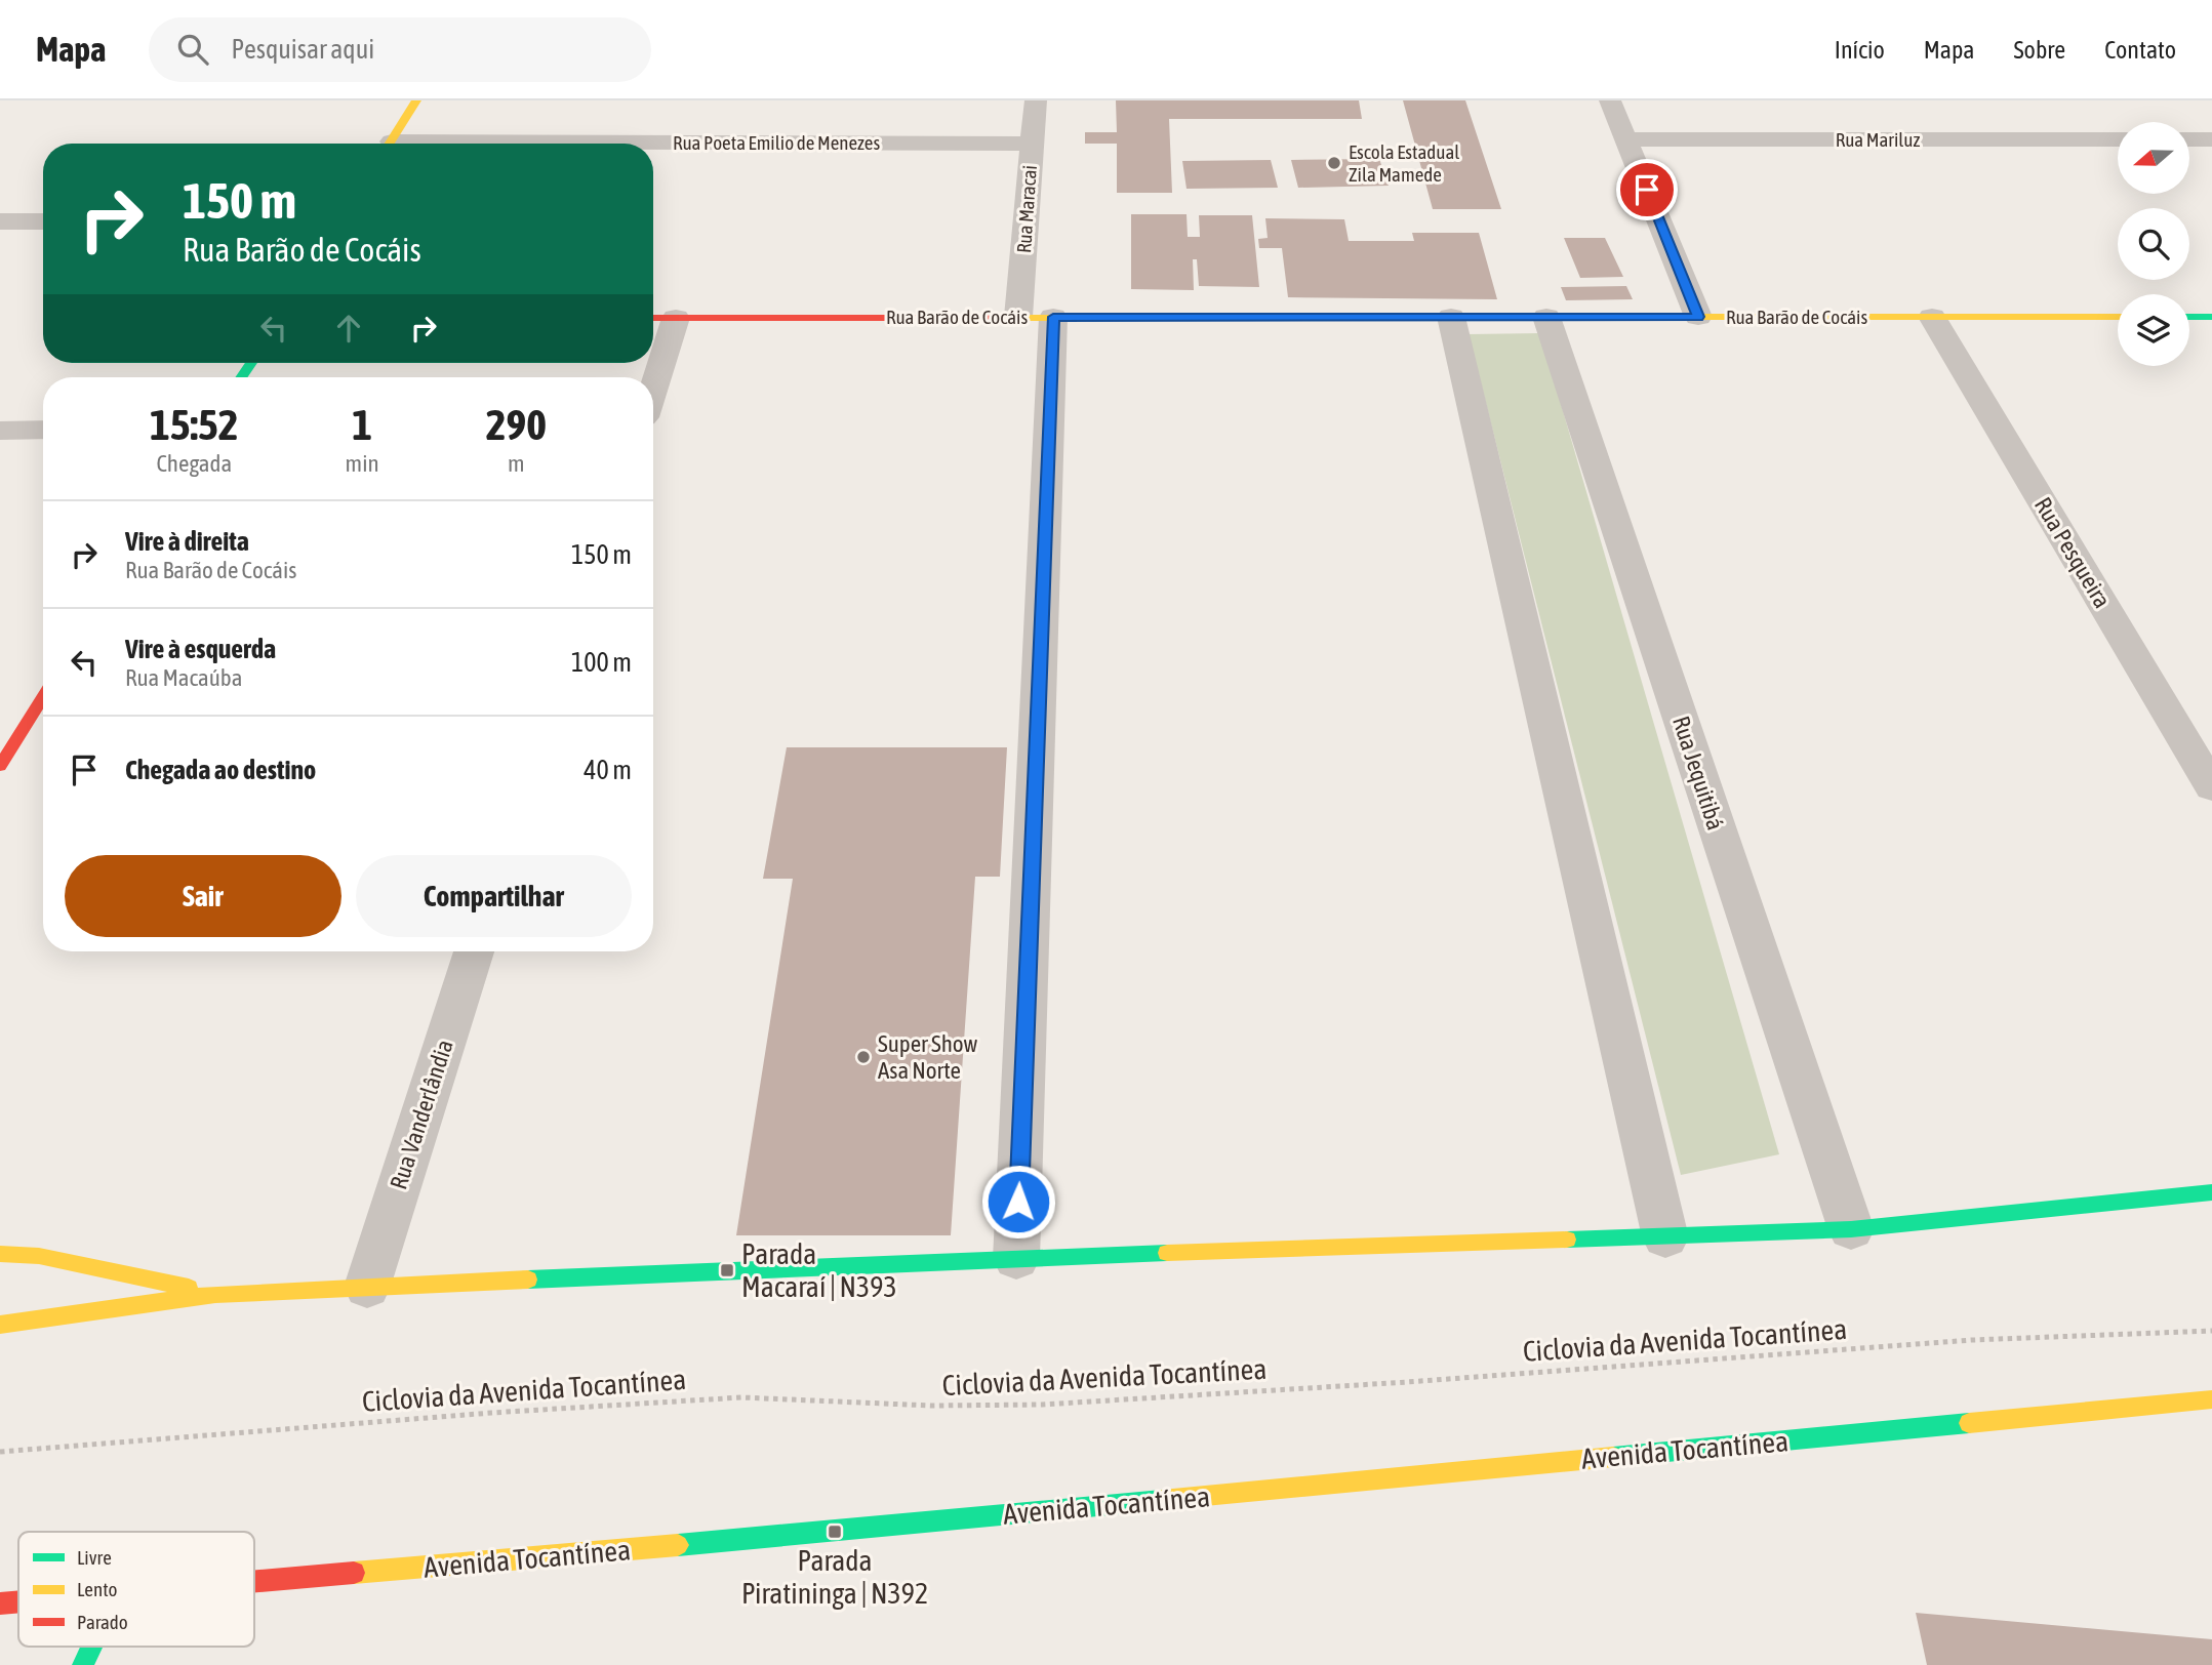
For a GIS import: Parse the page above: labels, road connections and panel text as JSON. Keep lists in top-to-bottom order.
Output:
{
  "streets": {
    "main road": ["Rua Barão de Cocáis", "Avenida Tocantínea"],
    "street": [
      "Rua Mariluz",
      "Rua Poeta Emilio de Menezes",
      "Rua Maracai",
      "Rua Pesqueira",
      "Rua Jequitibá",
      "Rua Vanderlândia"
    ],
    "path": ["Ciclovia da Avenida Tocantínea"]
  },
  "crossings": [
    ["Rua Poeta Emilio de Menezes", "Rua Maracai"],
    ["Rua Maracai", "Rua Barão de Cocáis"],
    ["Rua Barão de Cocáis", "Rua Pesqueira"],
    ["Rua Barão de Cocáis", "Rua Jequitibá"]
  ],
  "places": {
    "other": ["Escola Estadual Zila Mamede", "Super Show Asa Norte"],
    "transit": ["Parada Macaraí | N393", "Parada Piratininga | N392"]
  },
  "legend": ["Livre", "Lento", "Parado"],
  "north": "left",
  "page": {
    "header": "Mapa",
    "search": "Pesquisar aqui",
    "nav": [
      "Início",
      "Mapa",
      "Sobre",
      "Contato"
    ],
    "turn": ["150 m", "Rua Barão de Cocáis"],
    "eta": [
      "15:52",
      "Chegada",
      "1",
      "min",
      "290",
      "m"
    ],
    "list": [
      {
        "name": "Vire à direita",
        "note": "Rua Barão de Cocáis",
        "value": "150 m"
      },
      {
        "name": "Vire à esquerda",
        "note": "Rua Macaúba",
        "value": "100 m"
      },
      {
        "name": "Chegada ao destino",
        "value": "40 m"
      }
    ],
    "buttons": ["Sair", "Compartilhar"]
  }
}
